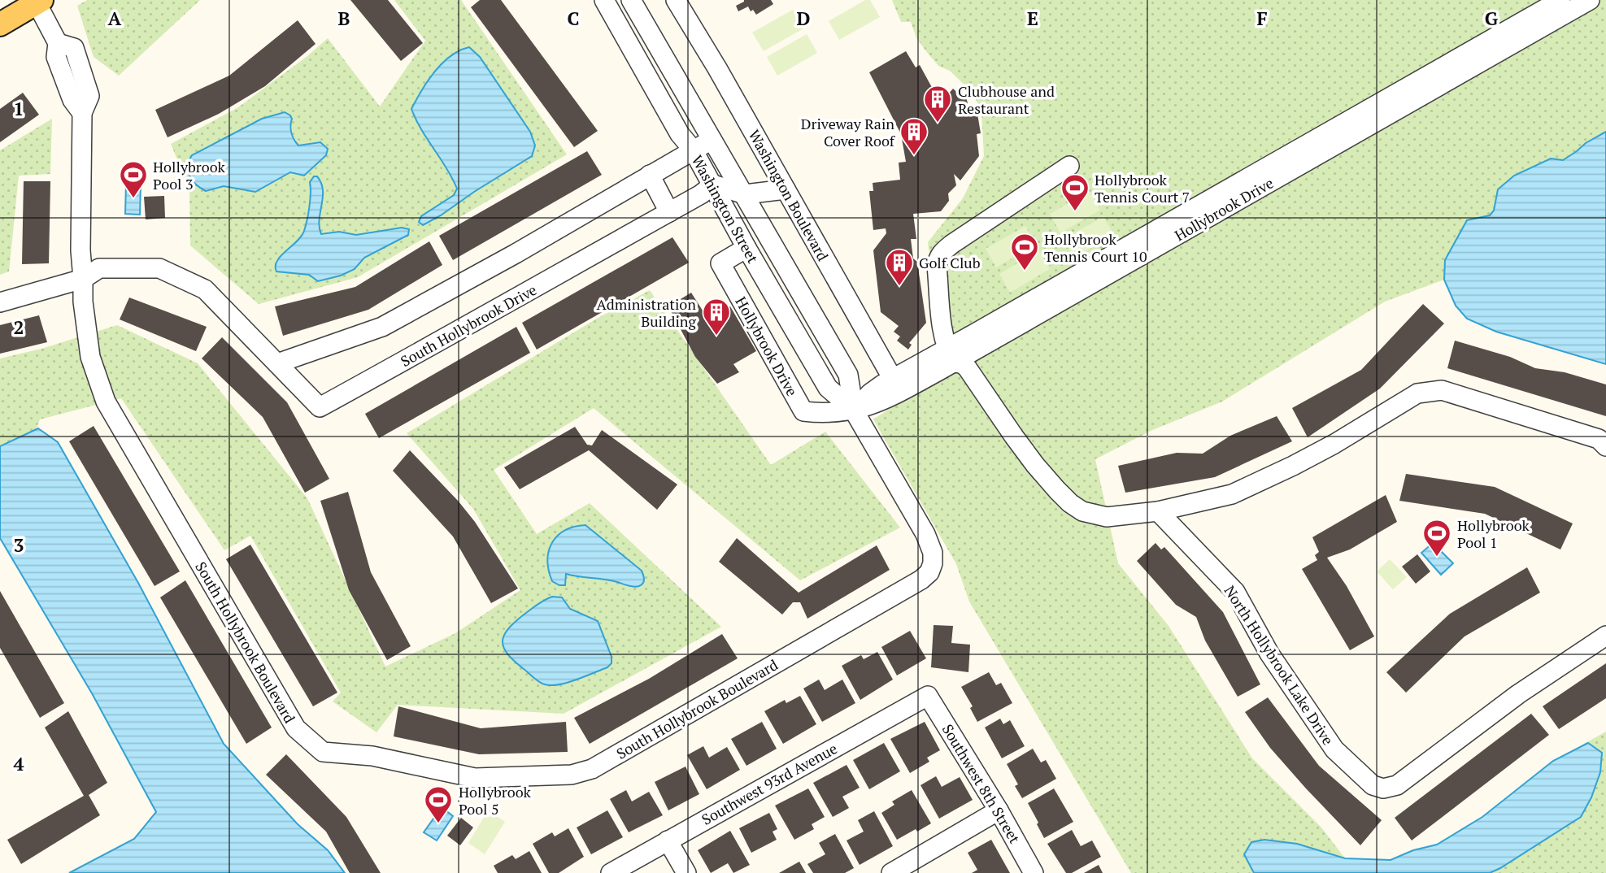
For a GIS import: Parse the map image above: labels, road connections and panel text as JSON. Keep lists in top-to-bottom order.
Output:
{
  "streets": {
    "street": [
      "Washington Boulevard",
      "Washington Street",
      "Hollybrook Drive",
      "South Hollybrook Drive",
      "South Hollybrook Boulevard",
      "North Hollybrook Lake Drive",
      "Southwest 93rd Avenue",
      "Southwest 8th Street"
    ]
  },
  "crossings": [
    ["Washington Boulevard", "Hollybrook Drive"],
    ["Washington Street", "Hollybrook Drive"],
    ["Washington Street", "South Hollybrook Drive"],
    ["Washington Street", "South Hollybrook Boulevard"],
    ["South Hollybrook Drive", "South Hollybrook Boulevard"],
    ["Southwest 93rd Avenue", "Southwest 8th Street"]
  ],
  "places": {
    "building": [
      "Clubhouse and Restaurant",
      "Driveway Rain Cover Roof",
      "Golf Club",
      "Administration Building"
    ],
    "sports": [
      "Hollybrook Pool 3",
      "Hollybrook Tennis Court 7",
      "Hollybrook Tennis Court 10",
      "Hollybrook Pool 1",
      "Hollybrook Pool 5"
    ]
  },
  "grid": {
    "columns": [
      "A",
      "B",
      "C",
      "D",
      "E",
      "F",
      "G"
    ],
    "rows": [
      "1",
      "2",
      "3",
      "4"
    ]
  }
}
